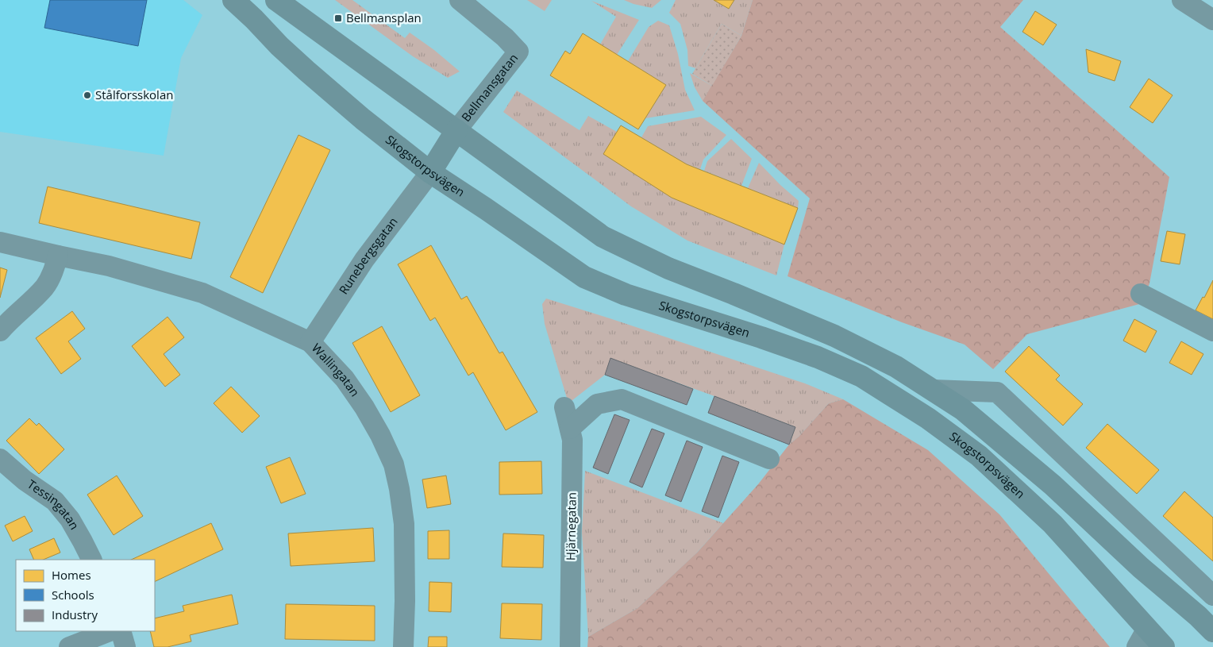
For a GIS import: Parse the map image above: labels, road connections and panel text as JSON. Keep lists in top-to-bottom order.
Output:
{
  "streets": {
    "main road": ["Skogstorpsvägen"],
    "street": [
      "Bellmansgatan",
      "Runebergsgatan",
      "Wallingatan",
      "Tessingatan",
      "Hjärnegatan"
    ]
  },
  "crossings": [
    ["Skogstorpsvägen", "Runebergsgatan"],
    ["Runebergsgatan", "Wallingatan"]
  ],
  "places": {
    "transit": ["Bellmansplan"],
    "other": ["Stålforsskolan"]
  },
  "legend": ["Homes", "Schools", "Industry"]
}
